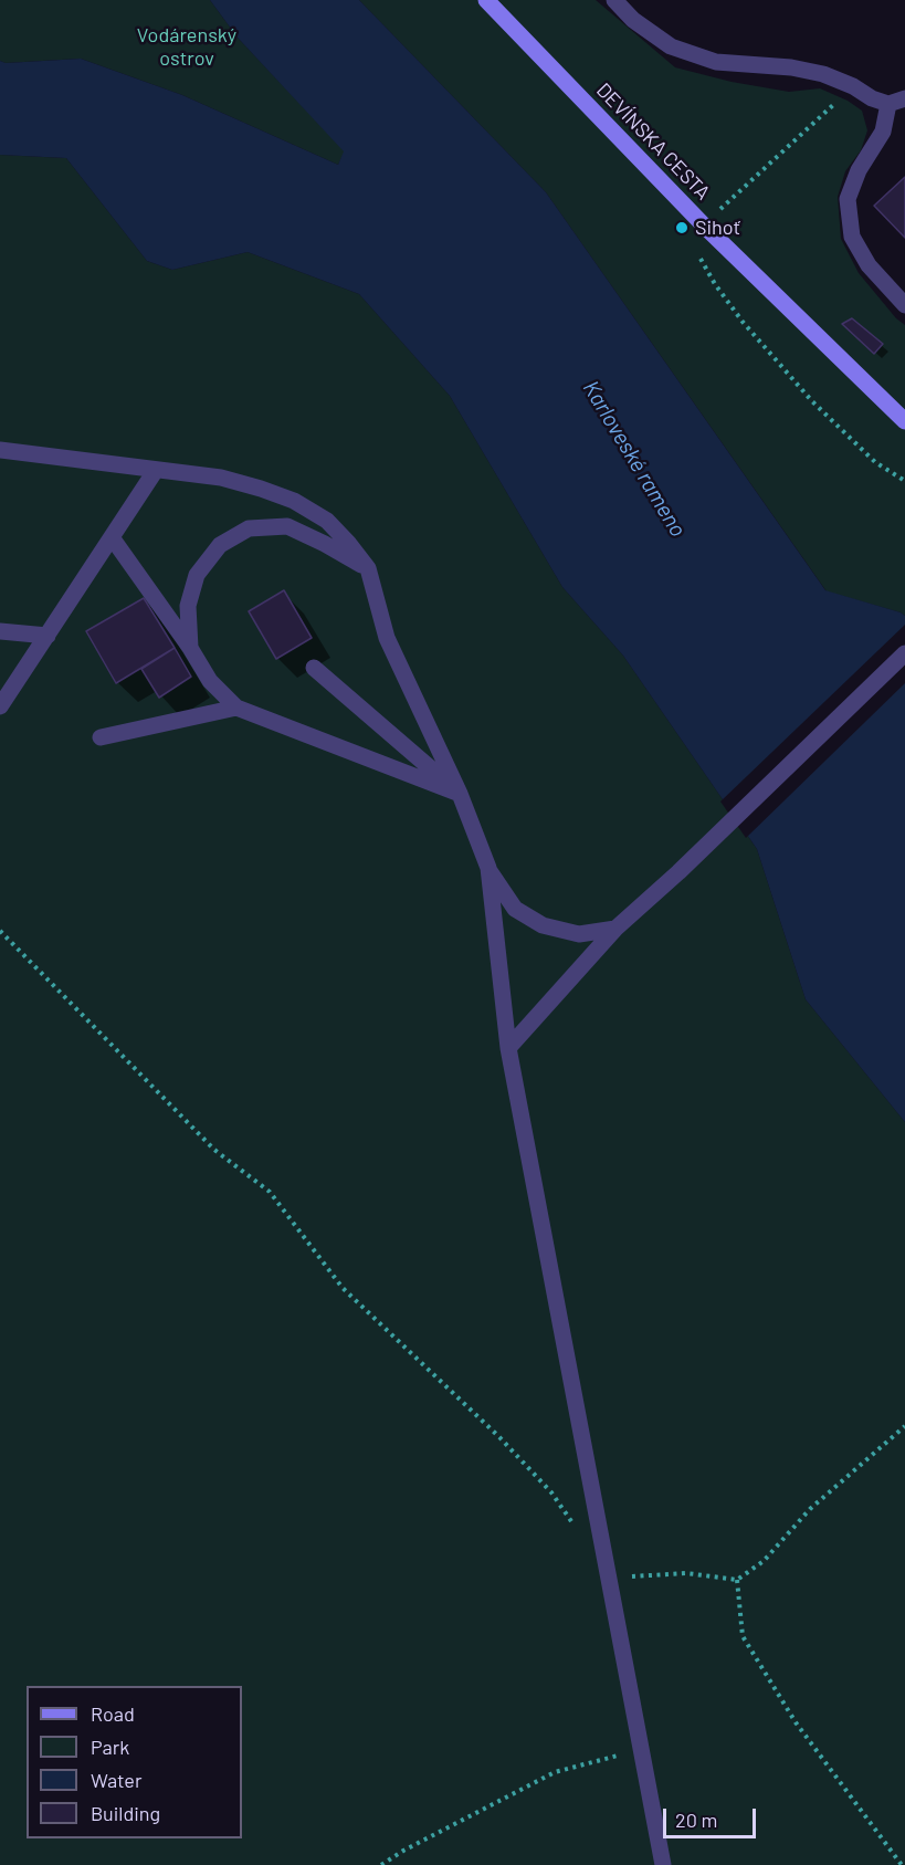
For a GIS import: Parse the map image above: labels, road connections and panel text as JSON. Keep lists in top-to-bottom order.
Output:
{
  "streets": {
    "street": ["DEVÍNSKA CESTA"]
  },
  "water": ["Karloveské rameno"],
  "parks": ["Vodárenský ostrov"],
  "places": ["Sihoť"],
  "legend": [
    "Road",
    "Park",
    "Water",
    "Building"
  ],
  "scale_bar": "20 m"
}
